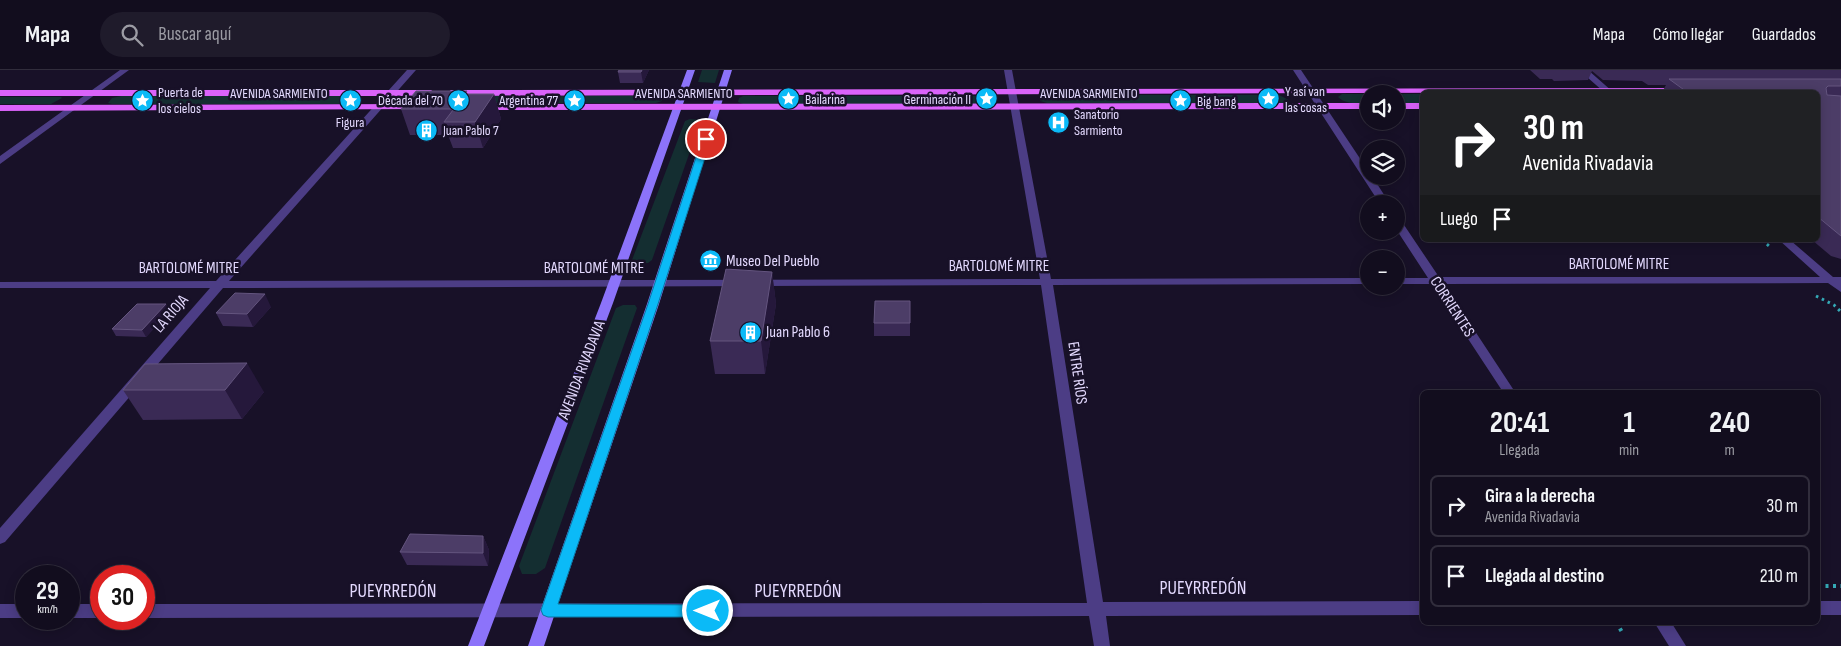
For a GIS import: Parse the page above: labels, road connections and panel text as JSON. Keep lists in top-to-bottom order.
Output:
{
  "streets": {
    "main road": ["AVENIDA SARMIENTO", "AVENIDA RIVADAVIA"],
    "street": [
      "BARTOLOMÉ MITRE",
      "CORRIENTES",
      "LA RIOJA",
      "ENTRE RÍOS",
      "PUEYRREDÓN"
    ]
  },
  "crossings": [
    ["AVENIDA SARMIENTO", "LA RIOJA"],
    ["AVENIDA SARMIENTO", "AVENIDA RIVADAVIA"],
    ["AVENIDA SARMIENTO", "ENTRE RÍOS"],
    ["BARTOLOMÉ MITRE", "CORRIENTES"],
    ["BARTOLOMÉ MITRE", "LA RIOJA"],
    ["BARTOLOMÉ MITRE", "AVENIDA RIVADAVIA"],
    ["BARTOLOMÉ MITRE", "ENTRE RÍOS"],
    ["AVENIDA RIVADAVIA", "PUEYRREDÓN"],
    ["ENTRE RÍOS", "PUEYRREDÓN"]
  ],
  "places": {
    "place": [
      "Bailarina",
      "Germinación II",
      "Y así van las cosas",
      "Puerta de los cielos",
      "Figura",
      "Década del 70",
      "Argentina 77",
      "Big bang"
    ],
    "hospital": ["Sanatorio Sarmiento"],
    "building": ["Juan Pablo 7", "Juan Pablo 6"],
    "museum": ["Museo Del Pueblo"]
  },
  "page": {
    "header": "Mapa",
    "search": "Buscar aquí",
    "nav": ["Mapa", "Cómo llegar", "Guardados"],
    "map_buttons": ["+", "−"],
    "turn": ["30 m", "Avenida Rivadavia"],
    "then": "Luego",
    "eta": [
      "20:41",
      "Llegada",
      "1",
      "min",
      "240",
      "m"
    ],
    "list": [
      {
        "name": "Gira a la derecha",
        "note": "Avenida Rivadavia",
        "value": "30 m"
      },
      {
        "name": "Llegada al destino",
        "value": "210 m"
      }
    ],
    "speed": "29 km/h",
    "limit": "30"
  }
}
